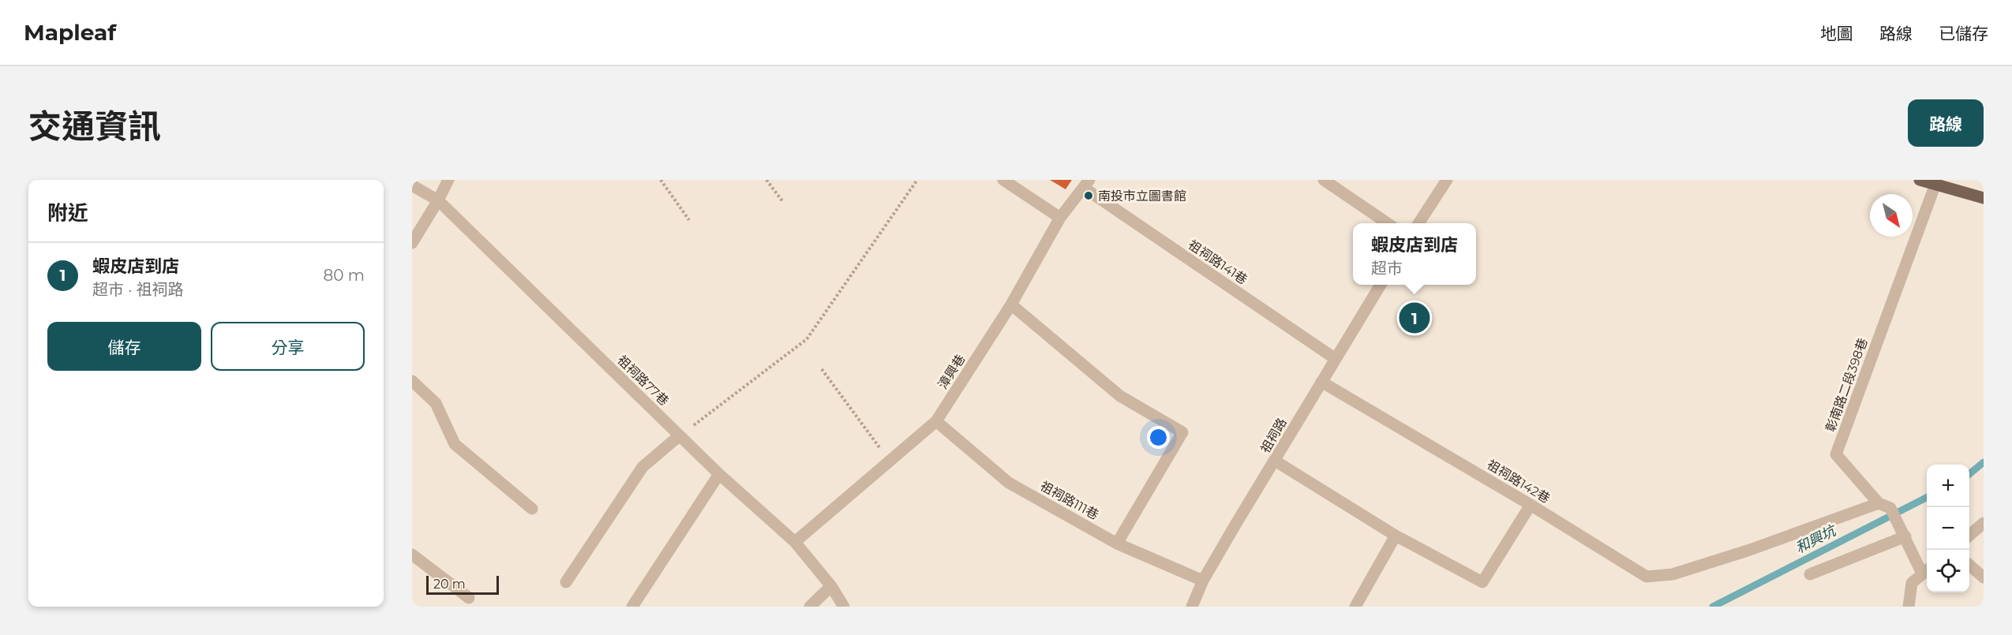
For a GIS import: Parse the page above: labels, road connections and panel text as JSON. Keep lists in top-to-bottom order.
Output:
{
  "streets": {
    "street": [
      "祖祠路141巷",
      "漳興巷",
      "祖祠路77巷",
      "彰南路二段398巷",
      "祖祠路",
      "祖祠路142巷",
      "祖祠路111巷"
    ]
  },
  "crossings": [
    ["祖祠路141巷", "漳興巷"],
    ["祖祠路141巷", "祖祠路"],
    ["漳興巷", "祖祠路77巷"],
    ["漳興巷", "祖祠路111巷"],
    ["彰南路二段398巷", "祖祠路142巷"],
    ["祖祠路", "祖祠路142巷"],
    ["祖祠路", "祖祠路111巷"]
  ],
  "water": ["和興坑"],
  "places": ["南投市立圖書館"],
  "scale_bar": "20 m",
  "north": "bottom right",
  "page": {
    "header": "Mapleaf",
    "nav": ["地圖", "路線", "已儲存"],
    "title": "交通資訊",
    "buttons": [
      "路線",
      ["儲存", "分享"]
    ],
    "heading": "附近",
    "popup": ["蝦皮店到店", "超市"],
    "list": [
      {
        "mark": "1",
        "name": "蝦皮店到店",
        "note": "超市 · 祖祠路",
        "value": "80 m"
      }
    ],
    "pins": "1",
    "map_buttons": ["+", "−"],
    "scale": "20 m"
  }
}
